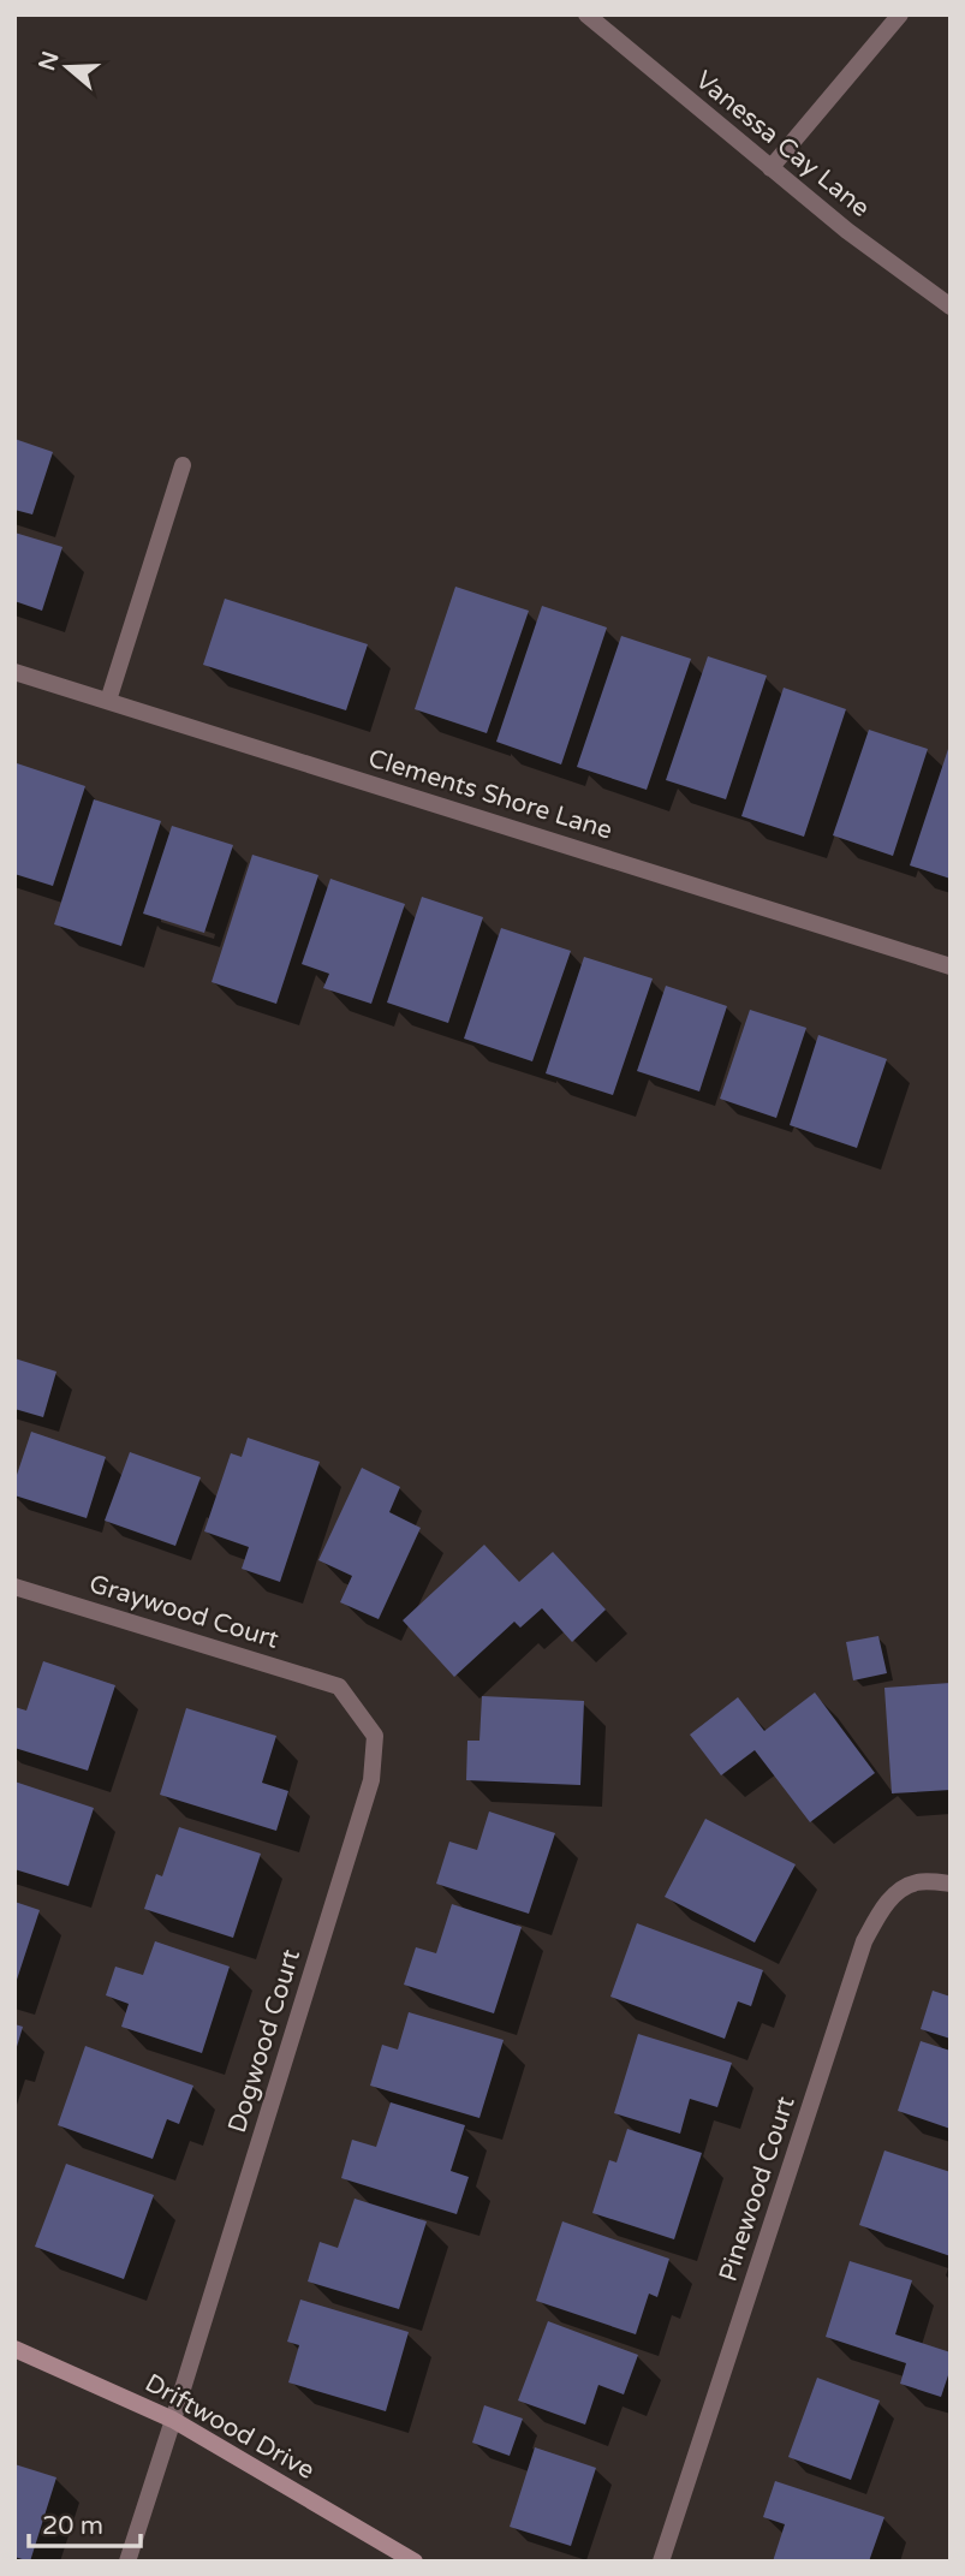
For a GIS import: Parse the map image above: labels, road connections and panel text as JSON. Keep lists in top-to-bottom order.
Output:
{
  "streets": {
    "street": [
      "Vanessa Cay Lane",
      "Clements Shore Lane",
      "Graywood Court",
      "Dogwood Court",
      "Pinewood Court",
      "Driftwood Drive"
    ]
  },
  "crossings": [
    ["Graywood Court", "Dogwood Court"],
    ["Dogwood Court", "Driftwood Drive"]
  ],
  "scale_bar": "20 m",
  "north": "left"
}
